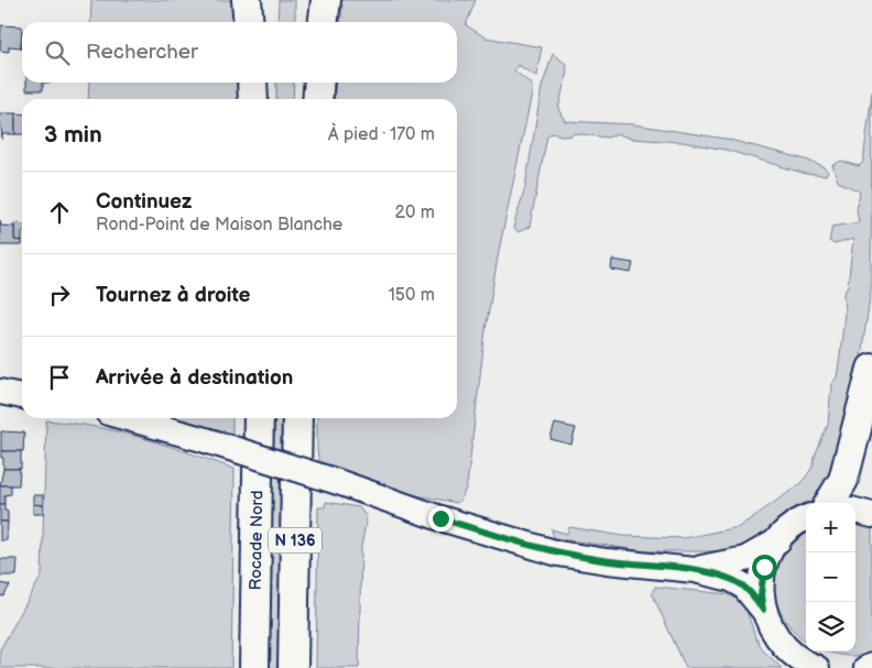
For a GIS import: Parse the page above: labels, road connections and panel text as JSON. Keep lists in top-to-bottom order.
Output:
{
  "streets": {
    "highway": ["Rocade Nord", "N 136"]
  },
  "page": {
    "search": "Rechercher",
    "heading": ["3 min", "À pied · 170 m"],
    "list": [
      ["Continuez", "Rond-Point de Maison Blanche", "20 m"],
      ["Tournez à droite", "150 m"],
      "Arrivée à destination"
    ],
    "map_buttons": ["+", "−"]
  }
}
